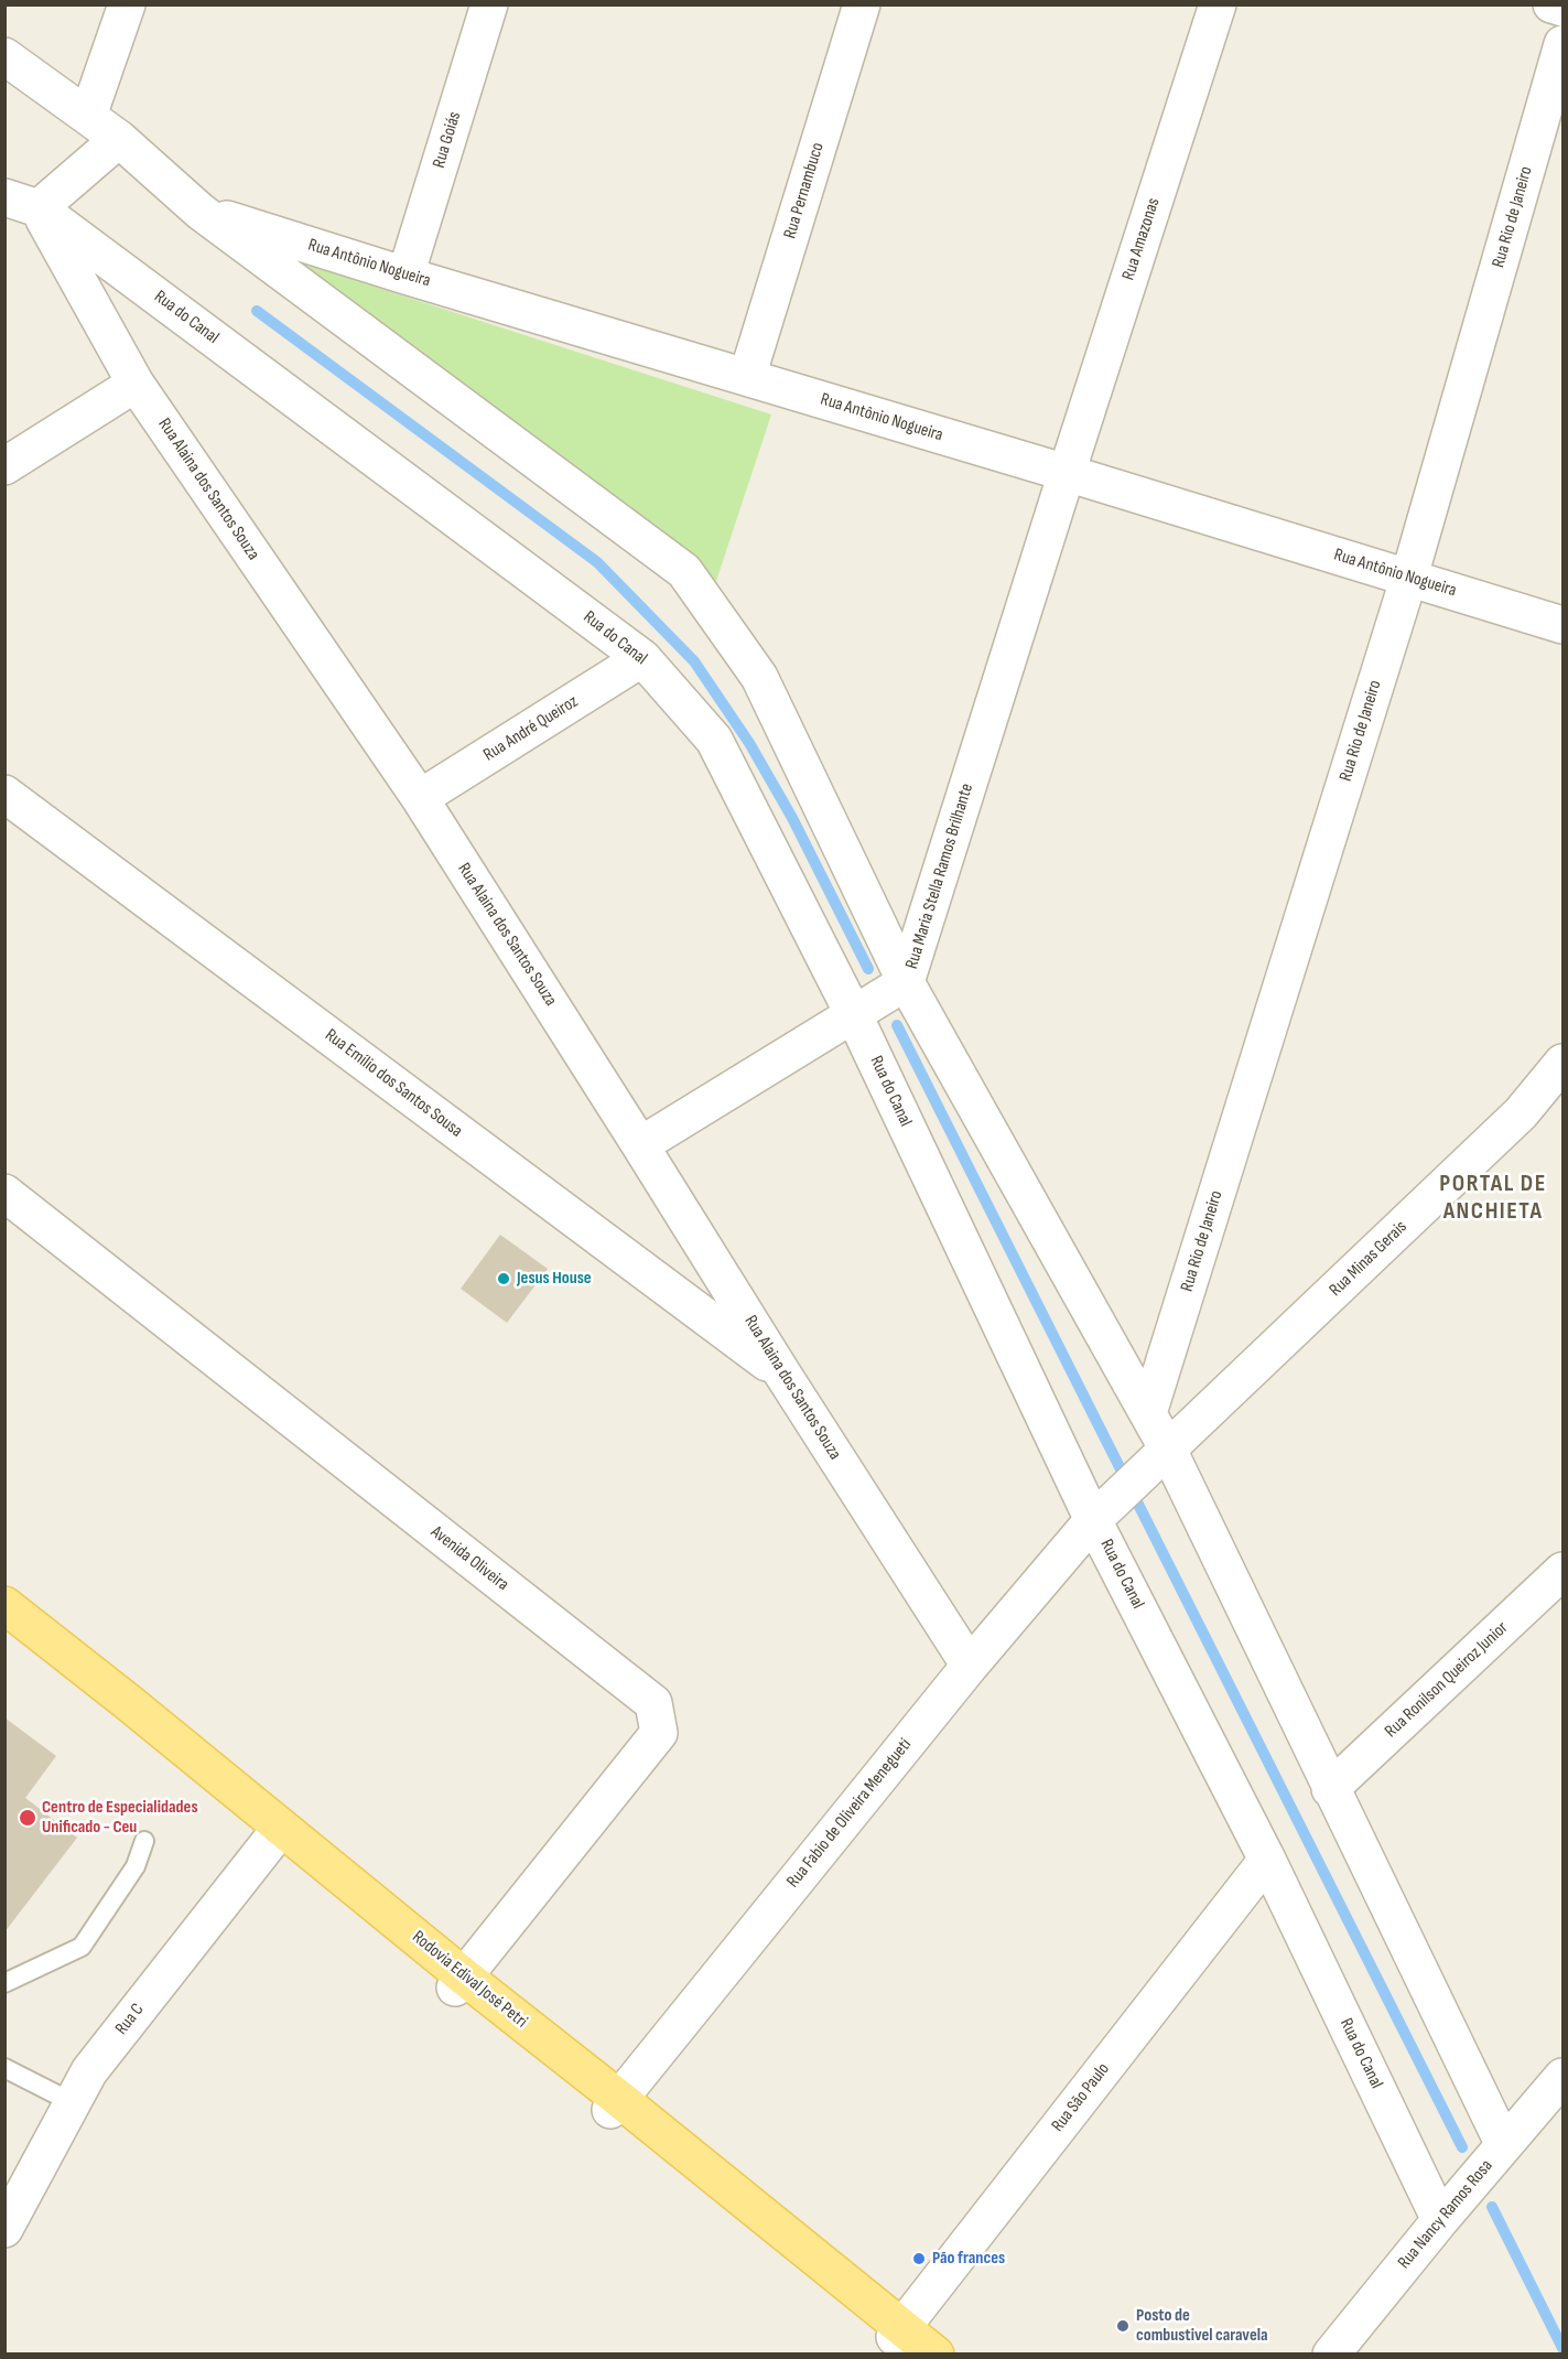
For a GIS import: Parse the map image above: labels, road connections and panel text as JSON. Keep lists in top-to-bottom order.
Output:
{
  "streets": {
    "main road": ["Rodovia Edival José Petri"],
    "street": [
      "Rua Goiás",
      "Rua Pernambuco",
      "Rua Rio de Janeiro",
      "Rua Amazonas",
      "Rua Antônio Nogueira",
      "Rua do Canal",
      "Rua Alaina dos Santos Souza",
      "Rua André Queiroz",
      "Rua Maria Stella Ramos Brilhante",
      "Rua Emílio dos Santos Sousa",
      "Rua Minas Gerais",
      "Avenida Oliveira",
      "Rua Ronilson Queiroz Junior",
      "Rua Fabio de Oliveira Menegueti",
      "Rua C",
      "Rua São Paulo",
      "Rua Nancy Ramos Rosa"
    ]
  },
  "crossings": [
    ["Rua Goiás", "Rua Antônio Nogueira"],
    ["Rua Pernambuco", "Rua Antônio Nogueira"],
    ["Rua Rio de Janeiro", "Rua Antônio Nogueira"],
    ["Rua Amazonas", "Rua Antônio Nogueira"],
    ["Rua Amazonas", "Rua Maria Stella Ramos Brilhante"],
    ["Rua Antônio Nogueira", "Rua Maria Stella Ramos Brilhante"],
    ["Rua do Canal", "Rua Alaina dos Santos Souza"],
    ["Rua do Canal", "Rua André Queiroz"],
    ["Rua do Canal", "Rua Maria Stella Ramos Brilhante"],
    ["Rua do Canal", "Rua Minas Gerais"],
    ["Rua do Canal", "Rua Fabio de Oliveira Menegueti"],
    ["Rua do Canal", "Rua São Paulo"],
    ["Rua do Canal", "Rua Nancy Ramos Rosa"],
    ["Rua Alaina dos Santos Souza", "Rua André Queiroz"],
    ["Rua Alaina dos Santos Souza", "Rua Maria Stella Ramos Brilhante"],
    ["Rua Alaina dos Santos Souza", "Rua Emílio dos Santos Sousa"],
    ["Rua Alaina dos Santos Souza", "Rua Fabio de Oliveira Menegueti"],
    ["Rua Minas Gerais", "Rua Fabio de Oliveira Menegueti"],
    ["Avenida Oliveira", "Rodovia Edival José Petri"],
    ["Rua Fabio de Oliveira Menegueti", "Rodovia Edival José Petri"],
    ["Rodovia Edival José Petri", "Rua C"],
    ["Rodovia Edival José Petri", "Rua São Paulo"]
  ],
  "districts": ["PORTAL DE ANCHIETA"],
  "places": [
    "Jesus House",
    "Centro de Especialidades Unificado - Ceu",
    "Pão frances",
    "Posto de combustivel caravela"
  ]
}
